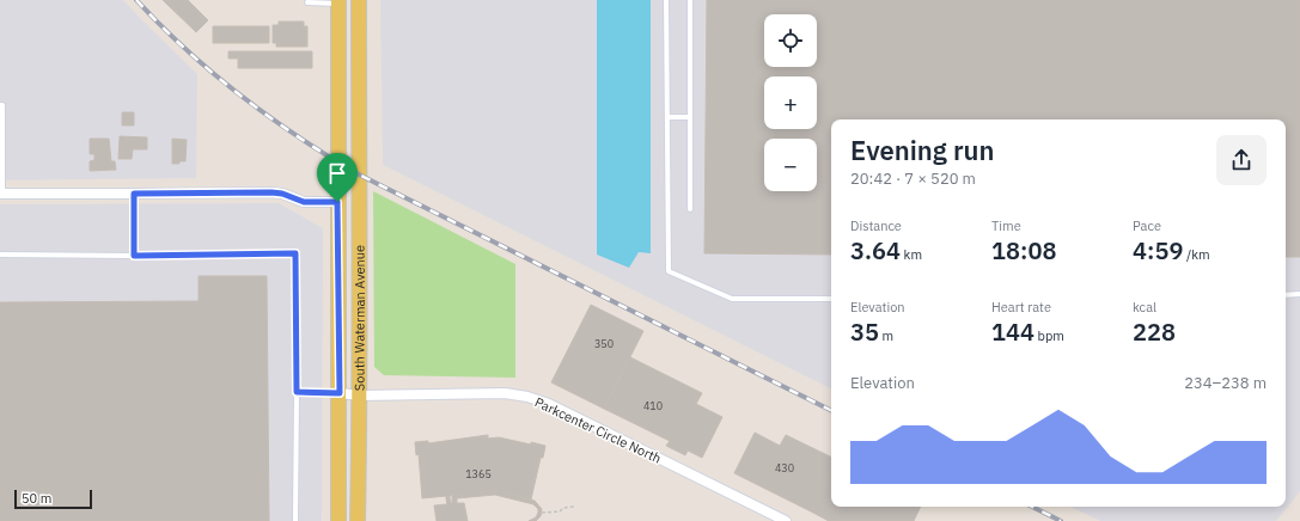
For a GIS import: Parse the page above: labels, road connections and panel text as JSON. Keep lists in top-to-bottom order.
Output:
{
  "streets": {
    "main road": ["South Waterman Avenue"],
    "street": ["Parkcenter Circle North"]
  },
  "crossings": [
    ["South Waterman Avenue", "Parkcenter Circle North"]
  ],
  "house_numbers": [
    "350",
    "410",
    "430",
    "1365"
  ],
  "scale_bar": "50 m",
  "page": {
    "map_buttons": ["+", "−"],
    "heading": ["Evening run", "20:42 · 7 × 520 m"],
    "stats": [
      ["Distance", "3.64 km"],
      ["Time", "18:08"],
      ["Pace", "4:59 /km"],
      ["Elevation", "35 m"],
      ["Heart rate", "144 bpm"],
      ["kcal", "228"]
    ],
    "chart": ["Elevation", "234–238 m"],
    "scale": "50 m"
  }
}
